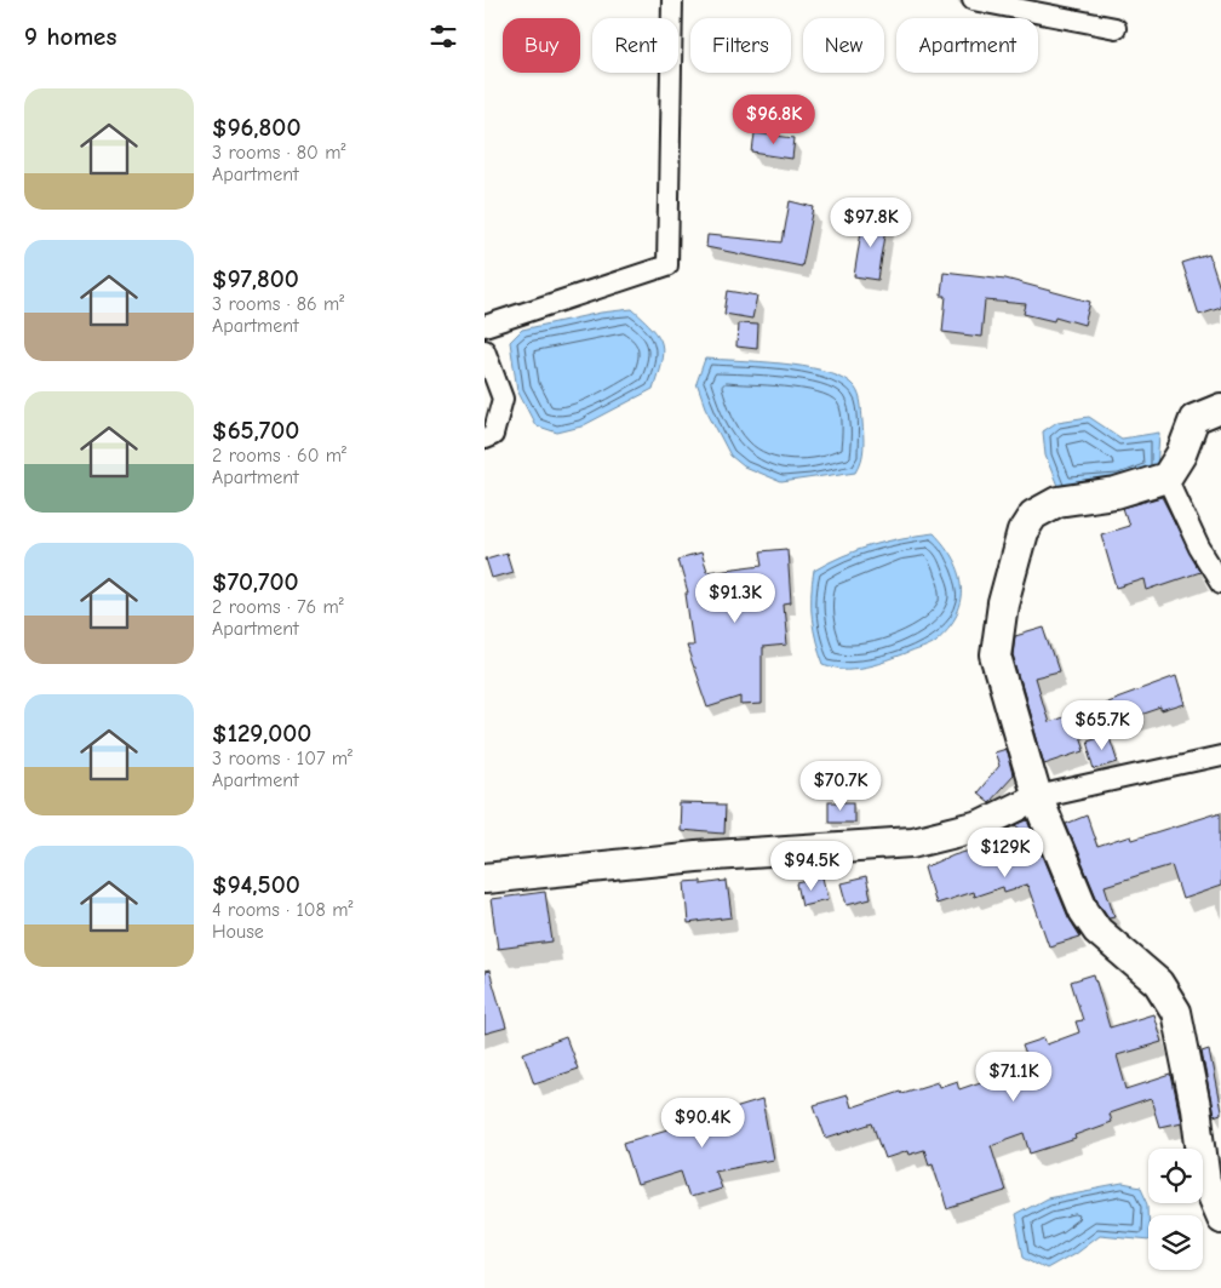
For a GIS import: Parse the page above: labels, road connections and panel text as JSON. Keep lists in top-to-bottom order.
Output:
{
  "page": {
    "heading": "9 homes",
    "chip": [
      "Buy",
      "Rent",
      "Filters",
      "New",
      "Apartment"
    ],
    "list": [
      {
        "name": "$96,800",
        "note": "3 rooms · 80 m² · Apartment"
      },
      {
        "name": "$97,800",
        "note": "3 rooms · 86 m² · Apartment"
      },
      {
        "name": "$65,700",
        "note": "2 rooms · 60 m² · Apartment"
      },
      {
        "name": "$70,700",
        "note": "2 rooms · 76 m² · Apartment"
      },
      {
        "name": "$129,000",
        "note": "3 rooms · 107 m² · Apartment"
      },
      {
        "name": "$94,500",
        "note": "4 rooms · 108 m² · House"
      }
    ],
    "price": [
      "$96.8K",
      "$97.8K",
      "$91.3K",
      "$65.7K",
      "$70.7K",
      "$129K",
      "$94.5K",
      "$71.1K",
      "$90.4K"
    ]
  }
}
